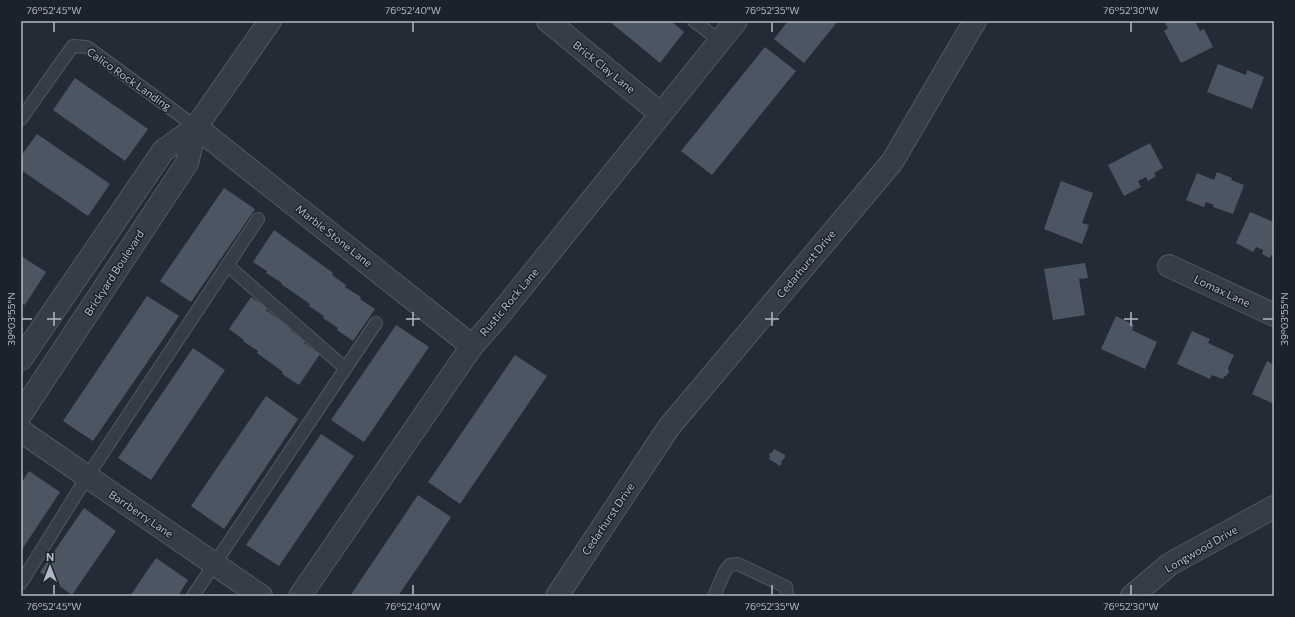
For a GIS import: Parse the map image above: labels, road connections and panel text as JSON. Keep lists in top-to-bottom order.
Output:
{
  "streets": {
    "street": [
      "Brick Clay Lane",
      "Marble Stone Lane",
      "Cedarhurst Drive",
      "Brickyard Boulevard",
      "Lomax Lane",
      "Rustic Rock Lane",
      "Barrberry Lane",
      "Longwood Drive"
    ],
    "lane": ["Calico Rock Landing"]
  },
  "crossings": [
    ["Brick Clay Lane", "Rustic Rock Lane"],
    ["Calico Rock Landing", "Marble Stone Lane"],
    ["Calico Rock Landing", "Brickyard Boulevard"],
    ["Marble Stone Lane", "Brickyard Boulevard"],
    ["Marble Stone Lane", "Rustic Rock Lane"]
  ],
  "north": "top",
  "coordinates": [
    "76°52'45\"W",
    "76°52'40\"W",
    "76°52'35\"W",
    "76°52'30\"W",
    "39°03'55\"N"
  ]
}
